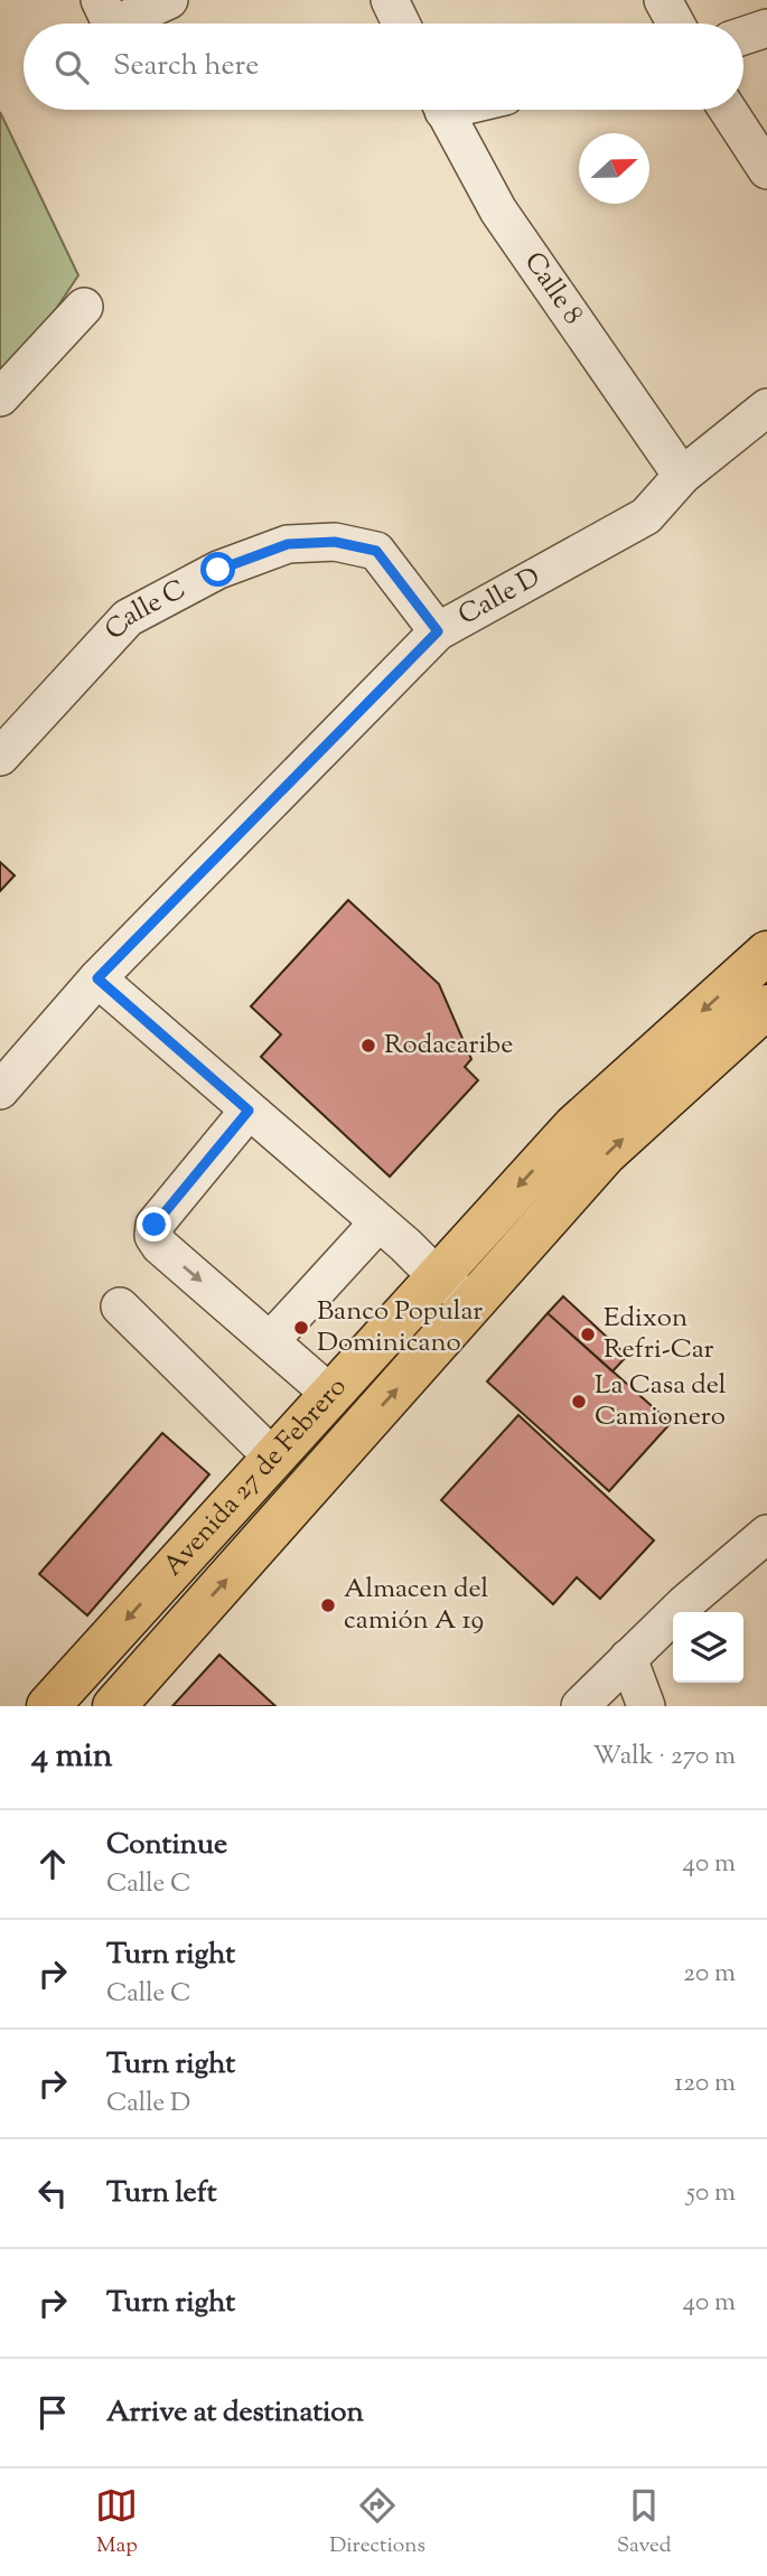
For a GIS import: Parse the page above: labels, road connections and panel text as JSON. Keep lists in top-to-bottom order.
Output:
{
  "streets": {
    "main road": ["Avenida 27 de Febrero"],
    "street": ["Calle 8", "Calle D", "Calle C"]
  },
  "crossings": [
    ["Calle 8", "Calle D"],
    ["Calle D", "Calle C"]
  ],
  "places": [
    "Rodacaribe",
    "Banco Popular Dominicano",
    "Edixon Refri-Car",
    "La Casa del Camionero",
    "Almacen del camión A 19"
  ],
  "north": "right",
  "page": {
    "search": "Search here",
    "heading": ["4 min", "Walk · 270 m"],
    "list": [
      ["Continue", "Calle C", "40 m"],
      ["Turn right", "Calle C", "20 m"],
      ["Turn right", "Calle D", "120 m"],
      ["Turn left", "50 m"],
      ["Turn right", "40 m"],
      "Arrive at destination"
    ],
    "nav": ["Map", "Directions", "Saved"]
  }
}
